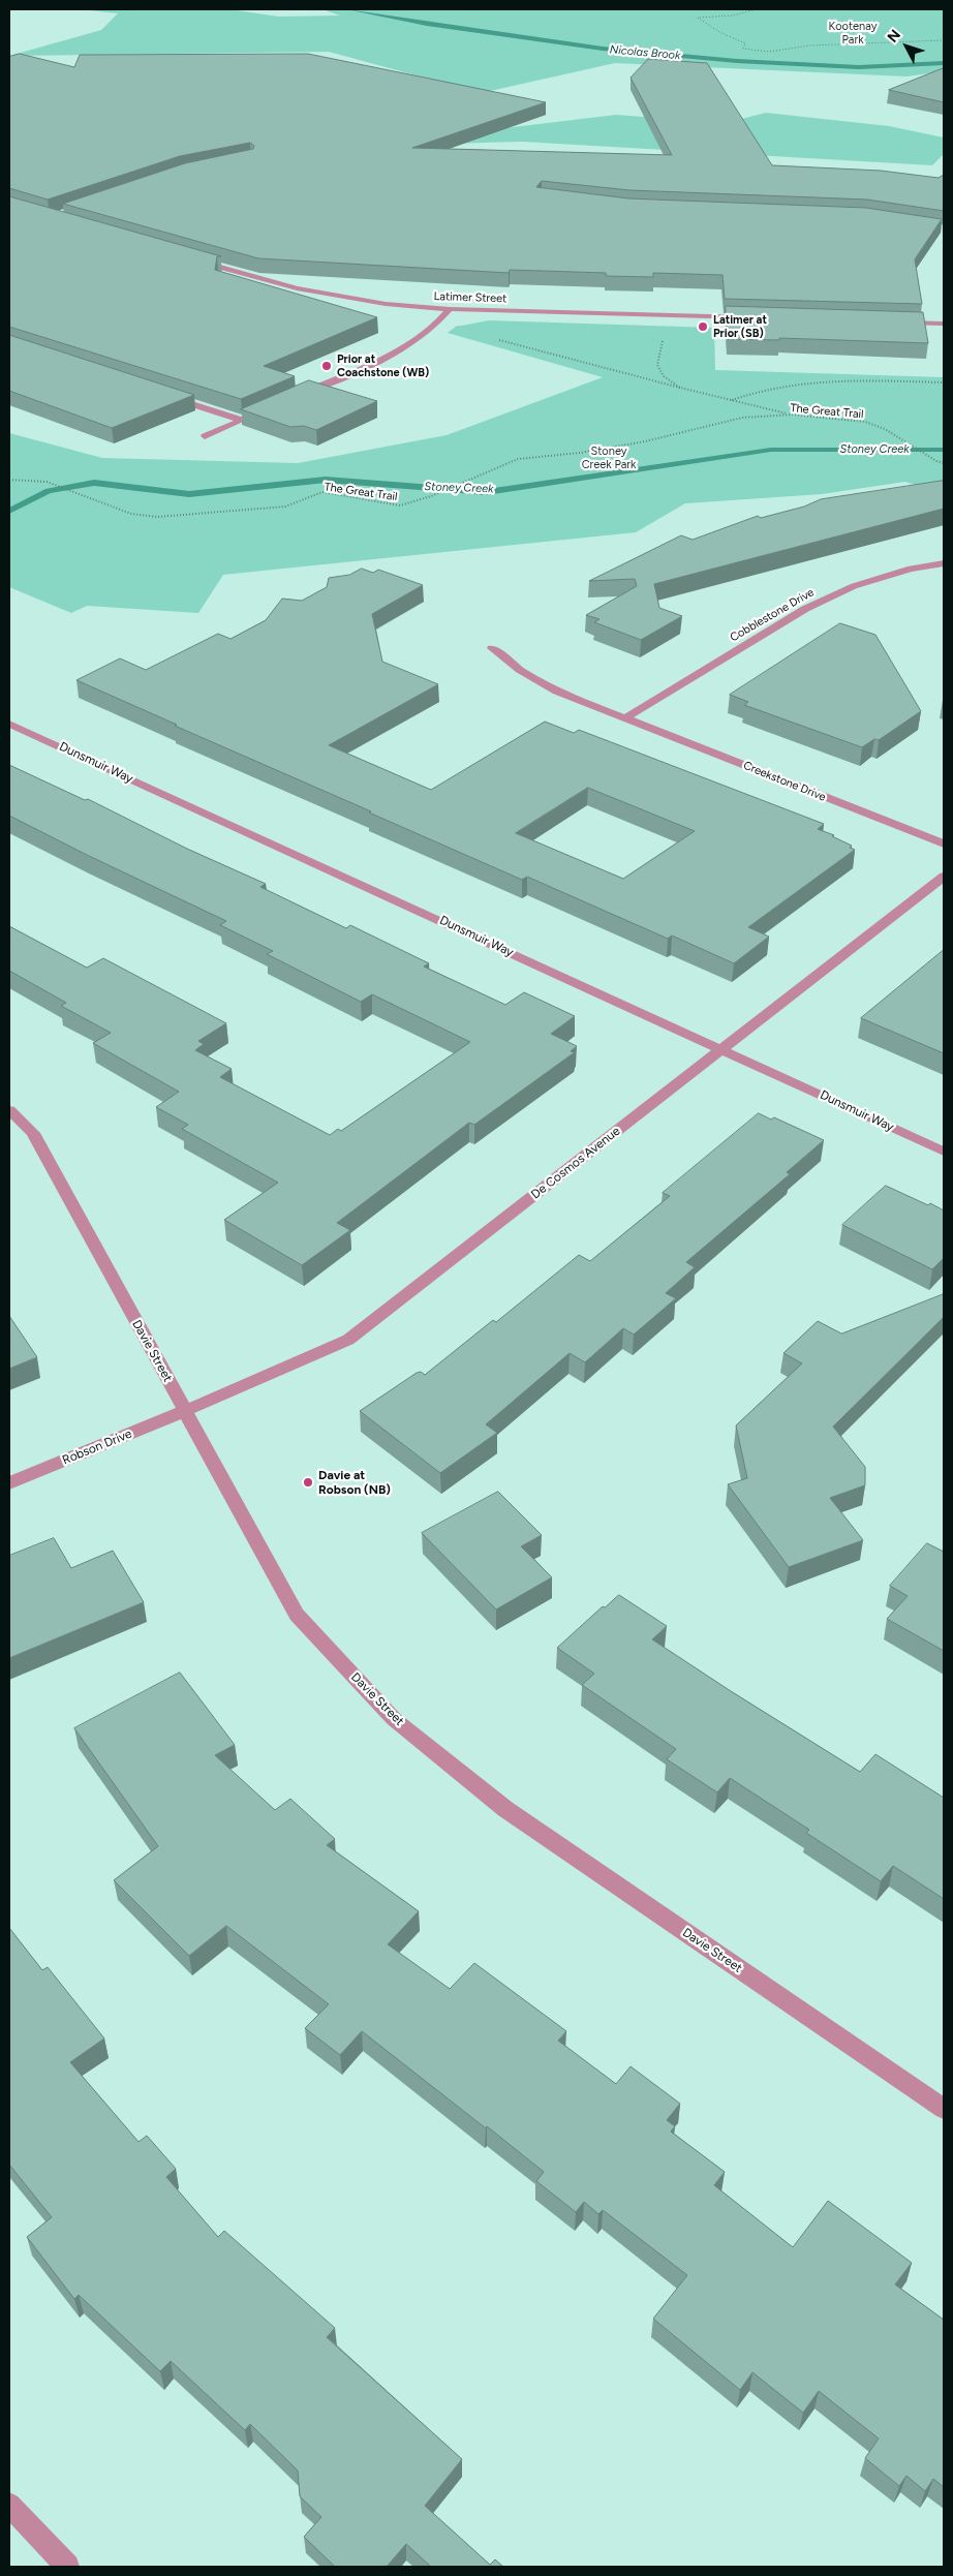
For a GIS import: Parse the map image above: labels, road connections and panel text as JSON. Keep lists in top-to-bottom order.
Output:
{
  "streets": {
    "street": [
      "Latimer Street",
      "Cobblestone Drive",
      "Dunsmuir Way",
      "Creekstone Drive",
      "De Cosmos Avenue",
      "Davie Street",
      "Robson Drive"
    ],
    "path": ["The Great Trail"]
  },
  "crossings": [
    ["Cobblestone Drive", "Creekstone Drive"],
    ["Dunsmuir Way", "De Cosmos Avenue"],
    ["De Cosmos Avenue", "Davie Street"],
    ["De Cosmos Avenue", "Robson Drive"],
    ["Davie Street", "Robson Drive"]
  ],
  "water": ["Nicolas Brook", "Stoney Creek"],
  "parks": ["Kootenay Park", "Stoney Creek Park"],
  "places": ["Latimer at Prior (SB)", "Prior at Coachstone (WB)", "Davie at Robson (NB)"],
  "north": "top left"
}
